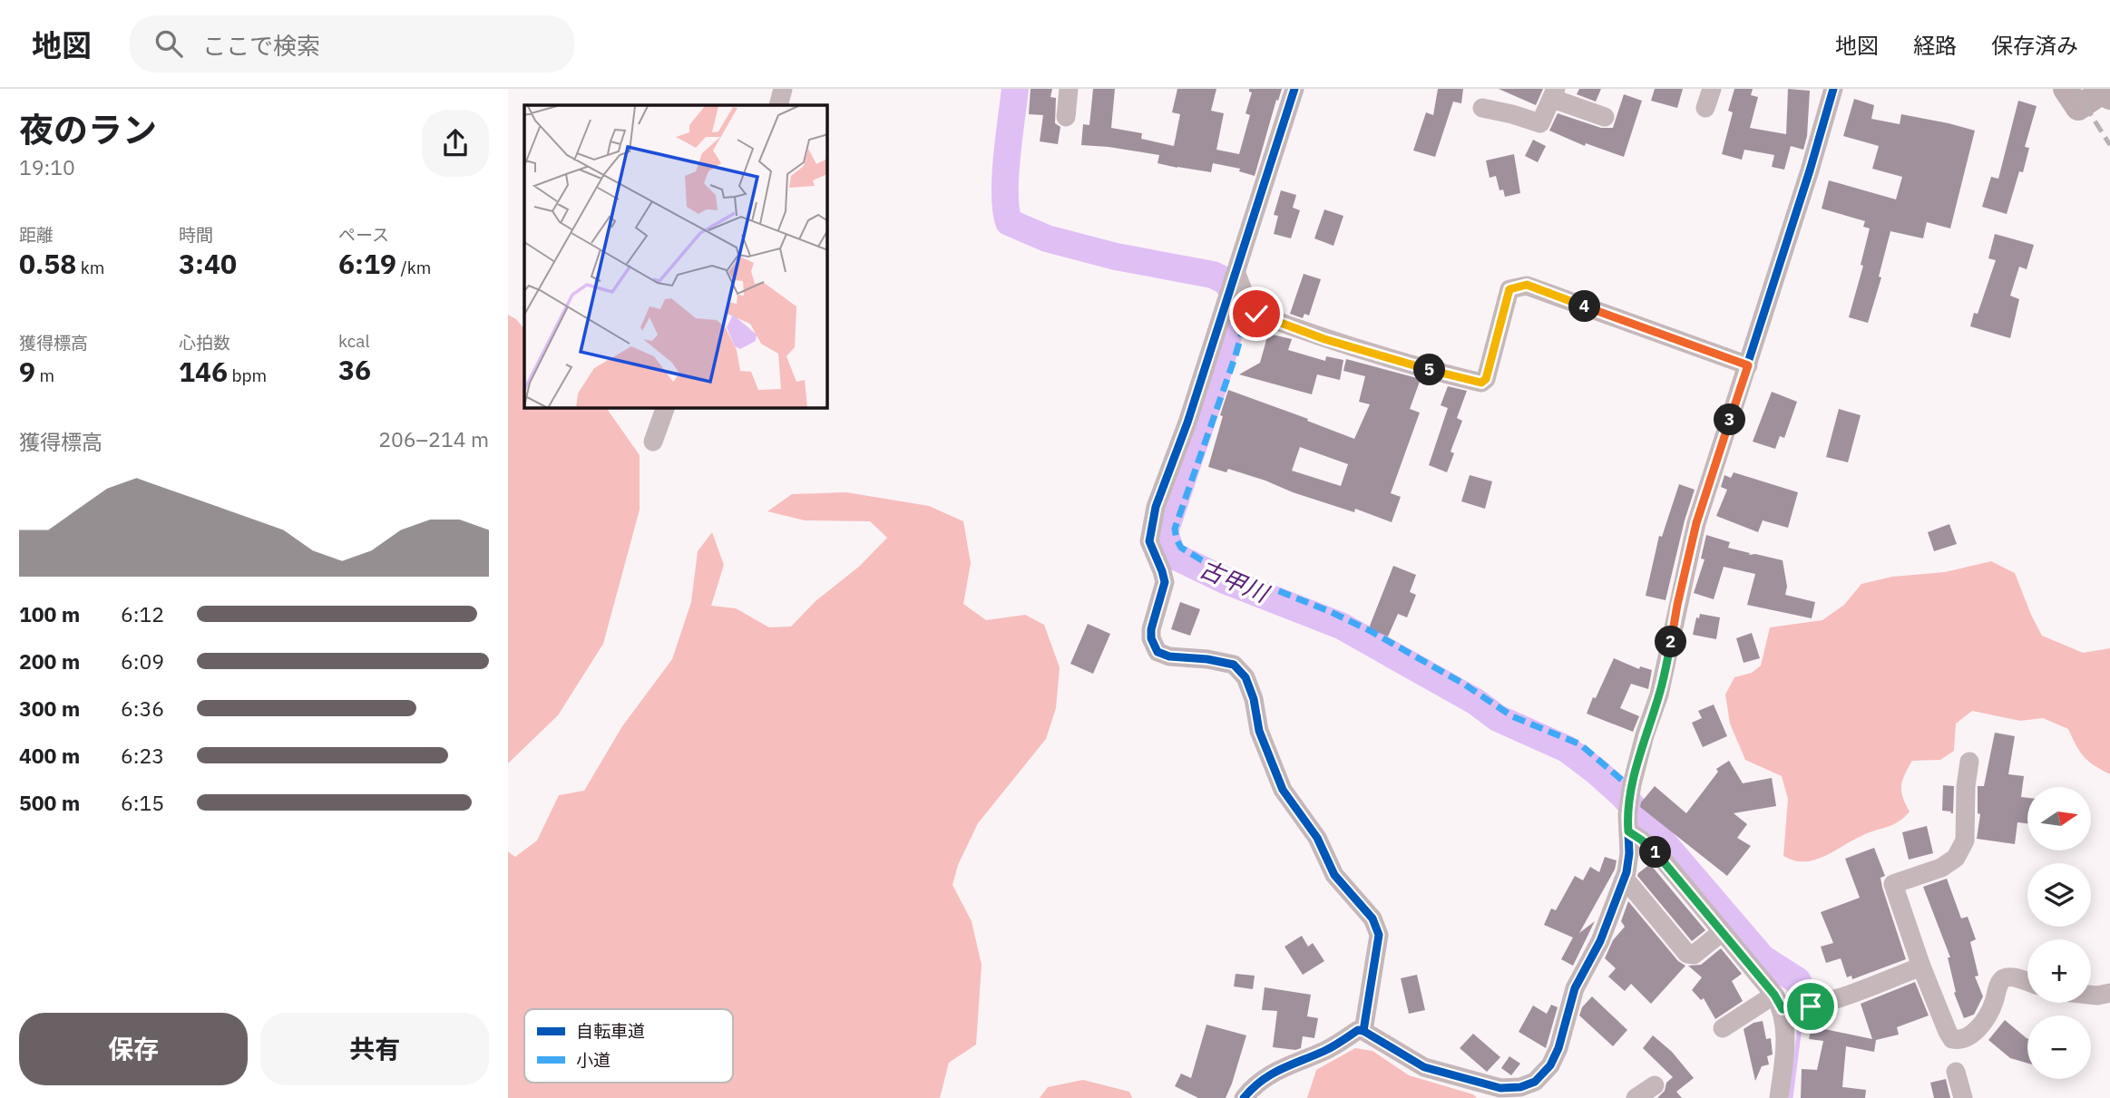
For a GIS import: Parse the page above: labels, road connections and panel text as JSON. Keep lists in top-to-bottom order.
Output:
{
  "water": ["古甲川"],
  "legend": ["自転車道", "小道"],
  "north": "right",
  "page": {
    "header": "地図",
    "search": "ここで検索",
    "nav": ["地図", "経路", "保存済み"],
    "heading": ["夜のラン", "19:10"],
    "stats": [
      ["距離", "0.58 km"],
      ["時間", "3:40"],
      ["ペース", "6:19 /km"],
      ["獲得標高", "9 m"],
      ["心拍数", "146 bpm"],
      ["kcal", "36"]
    ],
    "pins": [
      "4",
      "5",
      "3",
      "2",
      "1"
    ],
    "chart": ["獲得標高", "206–214 m"],
    "list": [
      {
        "name": "100 m",
        "note": "6:12"
      },
      {
        "name": "200 m",
        "note": "6:09"
      },
      {
        "name": "300 m",
        "note": "6:36"
      },
      {
        "name": "400 m",
        "note": "6:23"
      },
      {
        "name": "500 m",
        "note": "6:15"
      }
    ],
    "map_buttons": ["+", "−"],
    "buttons": ["保存", "共有"]
  }
}
